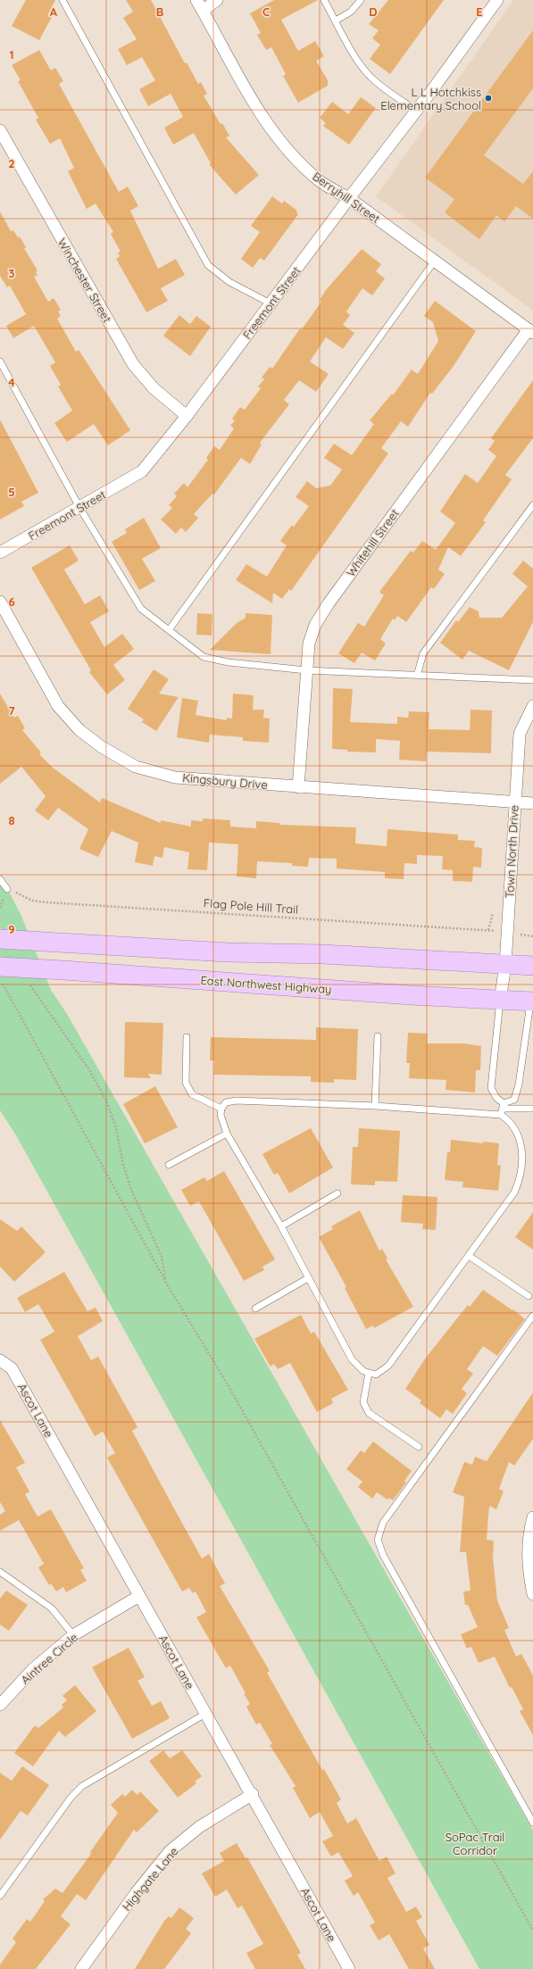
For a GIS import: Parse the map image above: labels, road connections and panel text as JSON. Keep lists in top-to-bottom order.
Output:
{
  "streets": {
    "main road": ["East Northwest Highway"],
    "street": [
      "Berryhill Street",
      "Winchester Street",
      "Freemont Street",
      "Whitehill Street",
      "Kingsbury Drive",
      "Town North Drive",
      "Ascot Lane",
      "Aintree Circle",
      "Highgate Lane"
    ],
    "path": ["Flag Pole Hill Trail"]
  },
  "crossings": [
    ["Berryhill Street", "Freemont Street"],
    ["Berryhill Street", "Whitehill Street"],
    ["Winchester Street", "Freemont Street"],
    ["Whitehill Street", "Kingsbury Drive"],
    ["Kingsbury Drive", "Town North Drive"],
    ["Town North Drive", "East Northwest Highway"],
    ["Ascot Lane", "Aintree Circle"],
    ["Ascot Lane", "Highgate Lane"]
  ],
  "parks": ["SoPac Trail Corridor"],
  "places": ["L L Hotchkiss Elementary School"],
  "grid": {
    "columns": [
      "A",
      "B",
      "C",
      "D",
      "E"
    ],
    "rows": [
      "1",
      "2",
      "3",
      "4",
      "5",
      "6",
      "7",
      "8",
      "9"
    ]
  }
}
